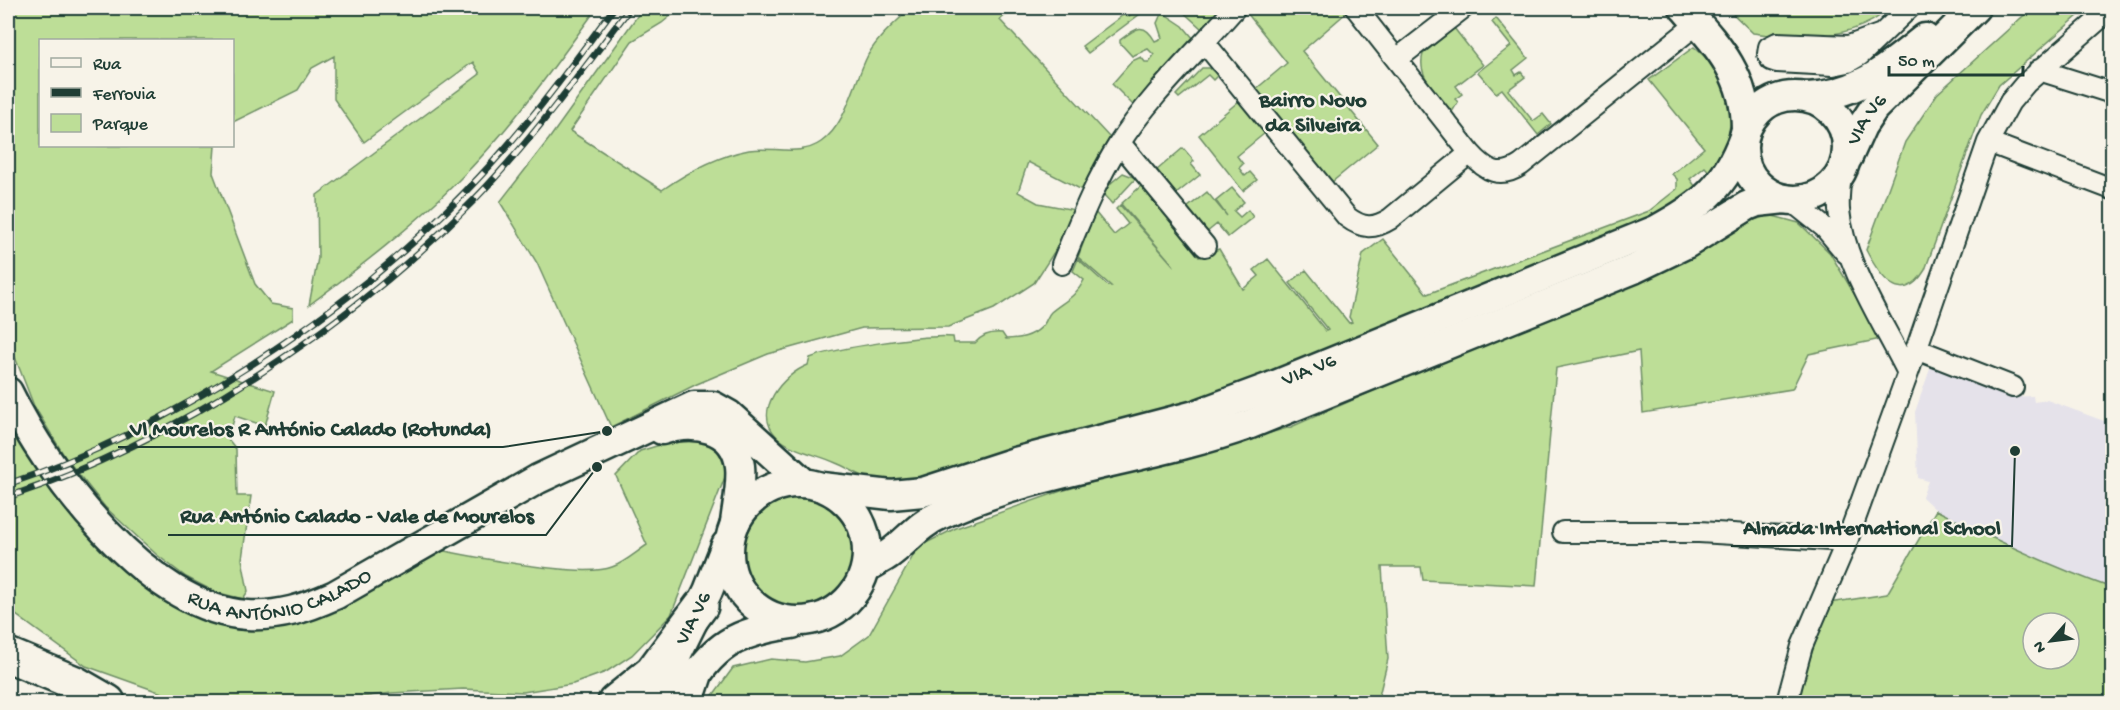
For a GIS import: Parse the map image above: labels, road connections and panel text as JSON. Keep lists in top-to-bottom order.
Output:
{
  "streets": {
    "main road": ["VIA V6", "RUA ANTÓNIO CALADO"]
  },
  "crossings": [
    ["VIA V6", "RUA ANTÓNIO CALADO"]
  ],
  "districts": ["Bairro Novo da Silveira"],
  "places": ["Vl Mourelos R António Calado (Rotunda)", "Almada International School", "Rua António Calado - Vale de Mourelos"],
  "legend": ["Rua", "Ferrovia", "Parque"],
  "scale_bar": "50 m",
  "north": "bottom left"
}
